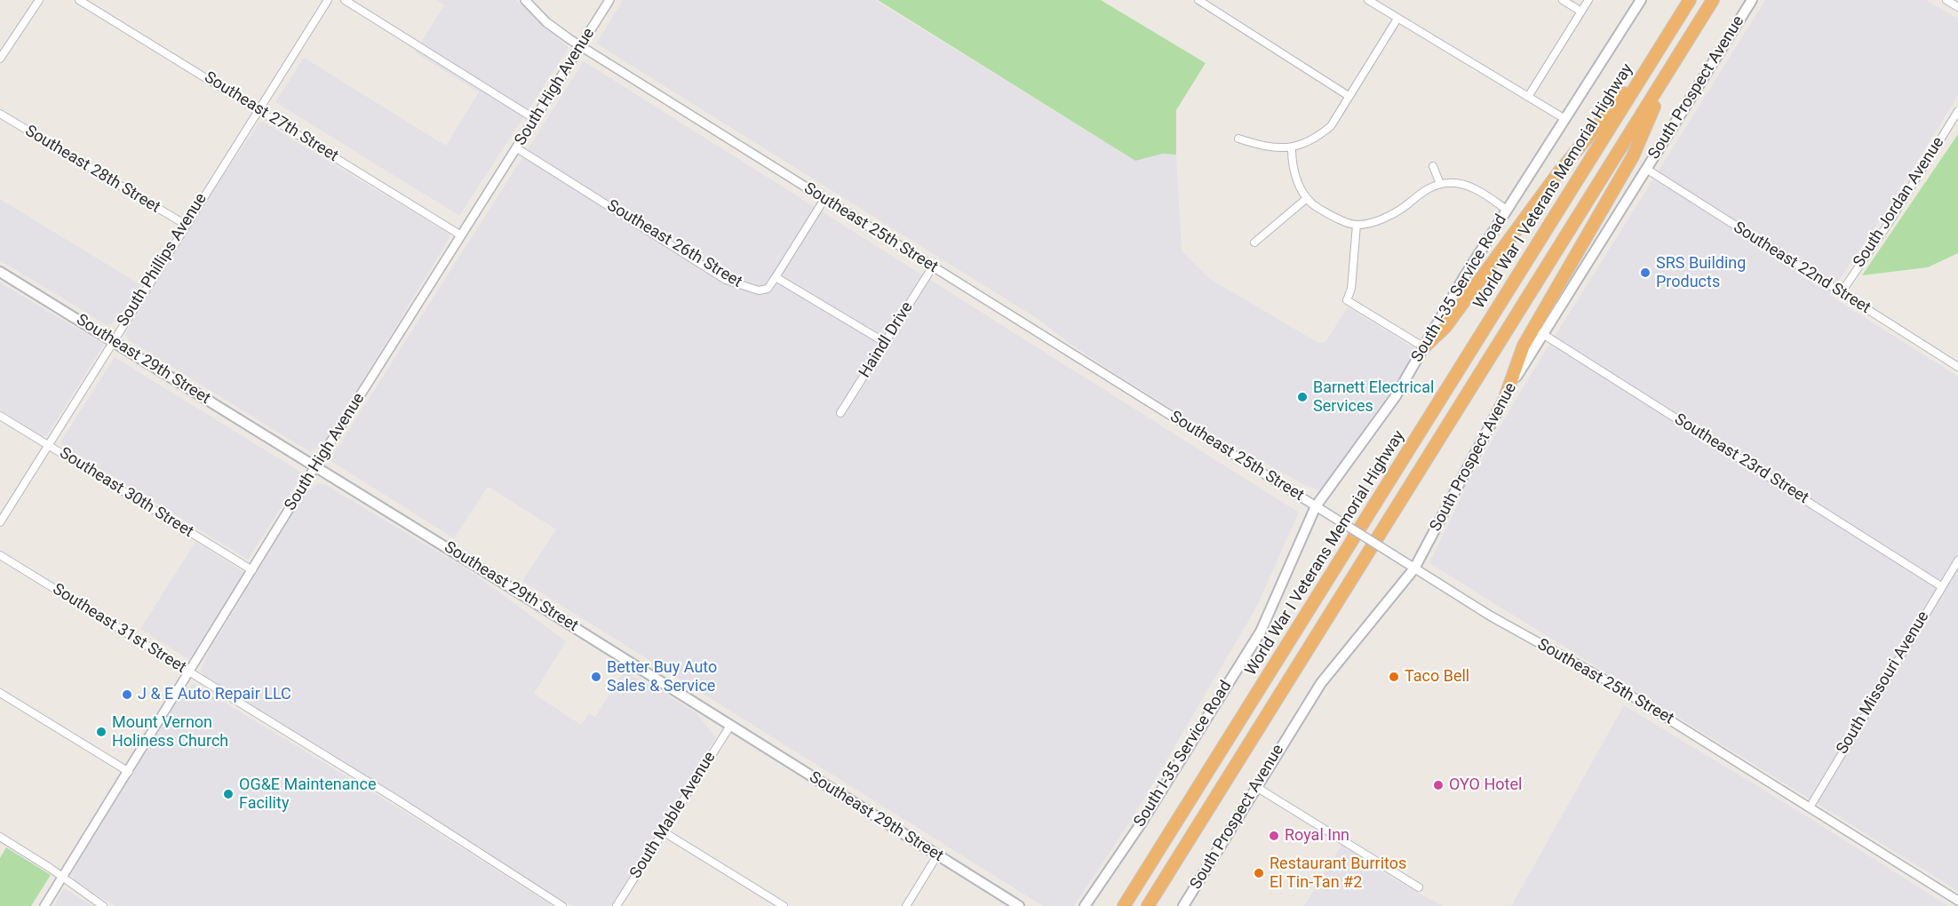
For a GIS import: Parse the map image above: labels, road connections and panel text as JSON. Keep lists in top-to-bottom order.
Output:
{
  "streets": {
    "highway": ["World War I Veterans Memorial Highway"],
    "main road": ["South Prospect Avenue", "South I-35 Service Road", "Southeast 29th Street"],
    "street": [
      "South High Avenue",
      "Southeast 27th Street",
      "Southeast 28th Street",
      "South Jordan Avenue",
      "Southeast 25th Street",
      "Southeast 26th Street",
      "South Phillips Avenue",
      "Southeast 22nd Street",
      "Haindl Drive",
      "Southeast 23rd Street",
      "Southeast 30th Street",
      "Southeast 31st Street",
      "South Missouri Avenue",
      "South Mable Avenue"
    ]
  },
  "crossings": [
    ["South High Avenue", "Southeast 27th Street"],
    ["South High Avenue", "Southeast 25th Street"],
    ["South High Avenue", "Southeast 26th Street"],
    ["South High Avenue", "Southeast 29th Street"],
    ["South High Avenue", "Southeast 30th Street"],
    ["South High Avenue", "Southeast 31st Street"],
    ["South Prospect Avenue", "Southeast 25th Street"],
    ["South Prospect Avenue", "Southeast 22nd Street"],
    ["South Prospect Avenue", "Southeast 23rd Street"],
    ["Southeast 27th Street", "South Phillips Avenue"],
    ["Southeast 28th Street", "South Phillips Avenue"],
    ["South Jordan Avenue", "Southeast 22nd Street"],
    ["Southeast 25th Street", "South I-35 Service Road"],
    ["Southeast 25th Street", "Haindl Drive"],
    ["Southeast 25th Street", "South Missouri Avenue"],
    ["South Phillips Avenue", "Southeast 29th Street"],
    ["South Phillips Avenue", "Southeast 30th Street"],
    ["Southeast 29th Street", "South Mable Avenue"],
    ["Southeast 23rd Street", "South Missouri Avenue"]
  ],
  "places": [
    "SRS Building Products",
    "Barnett Electrical Services",
    "Better Buy Auto Sales & Service",
    "Taco Bell",
    "J & E Auto Repair LLC",
    "Mount Vernon Holiness Church",
    "OYO Hotel",
    "OG&E Maintenance Facility",
    "Royal Inn",
    "Restaurant Burritos El Tin-Tan #2"
  ]
}
